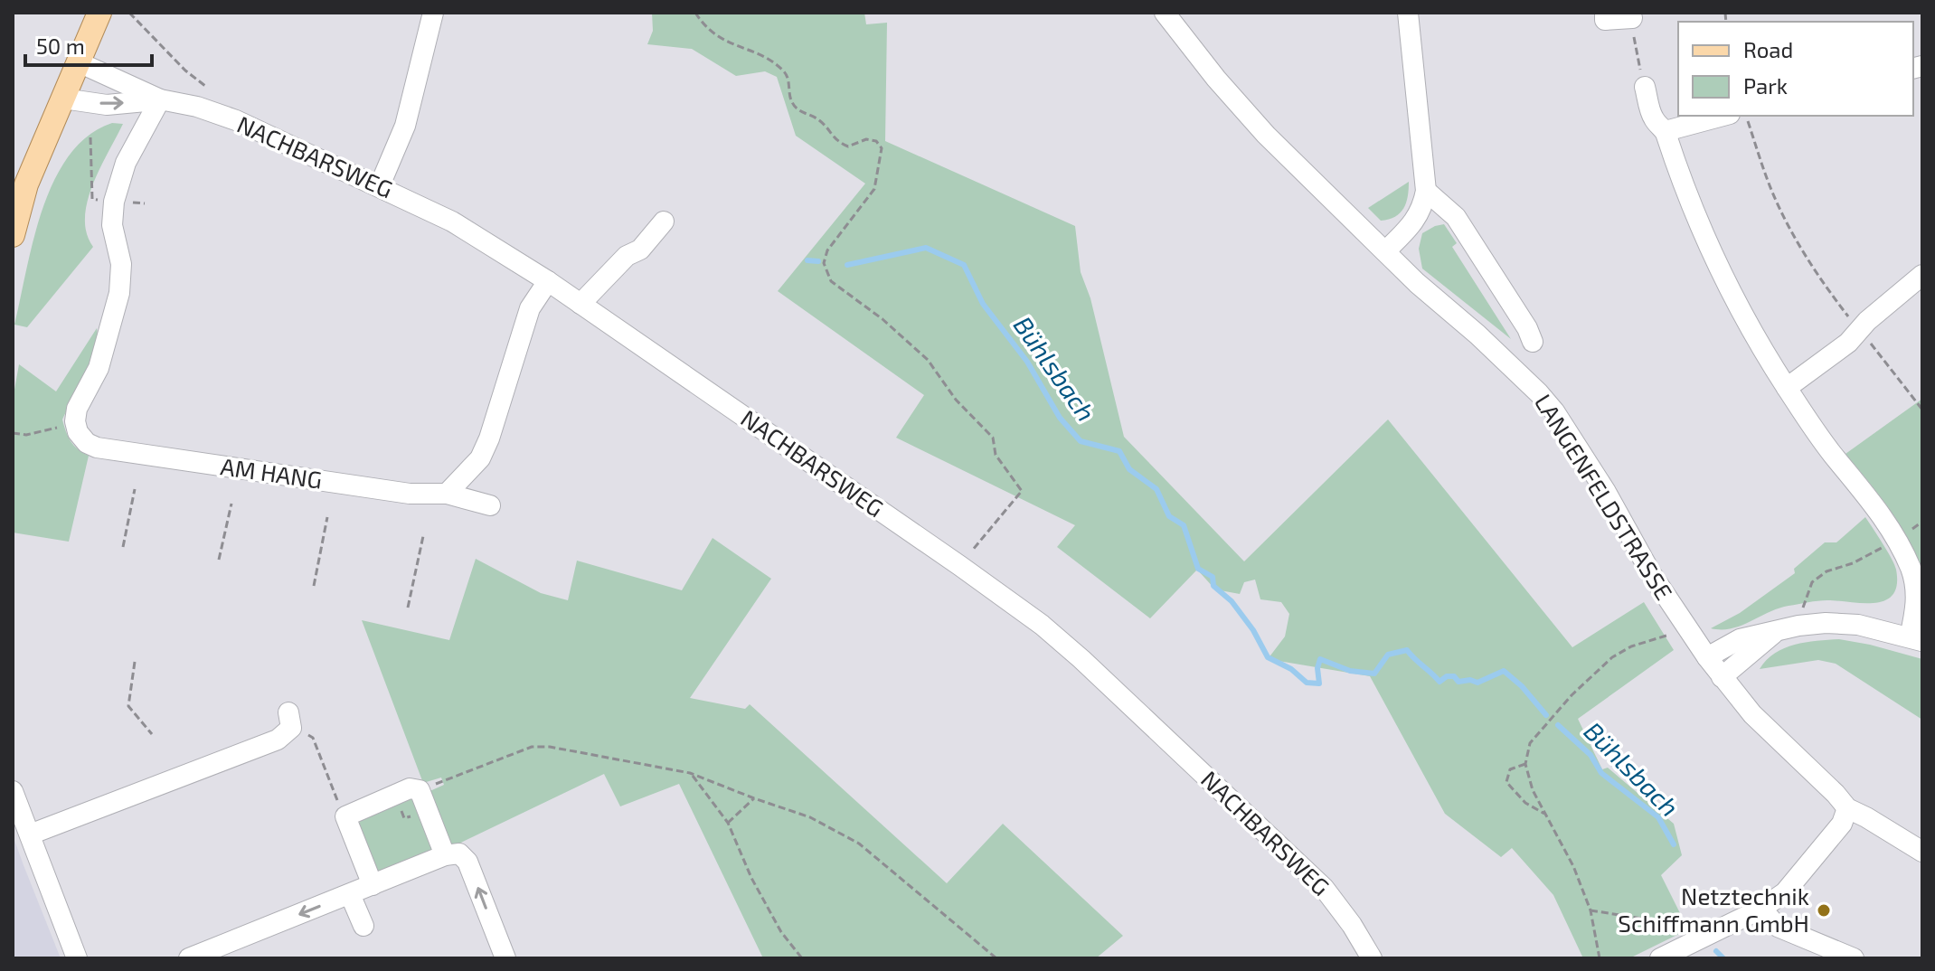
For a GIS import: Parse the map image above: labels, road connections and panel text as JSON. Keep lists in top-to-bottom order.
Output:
{
  "streets": {
    "street": ["NACHBARSWEG", "AM HANG", "LANGENFELDSTRASSE"]
  },
  "crossings": [
    ["NACHBARSWEG", "AM HANG"]
  ],
  "water": ["Bühlsbach"],
  "places": ["Netztechnik Schiffmann GmbH"],
  "legend": ["Road", "Park"],
  "scale_bar": "50 m"
}
